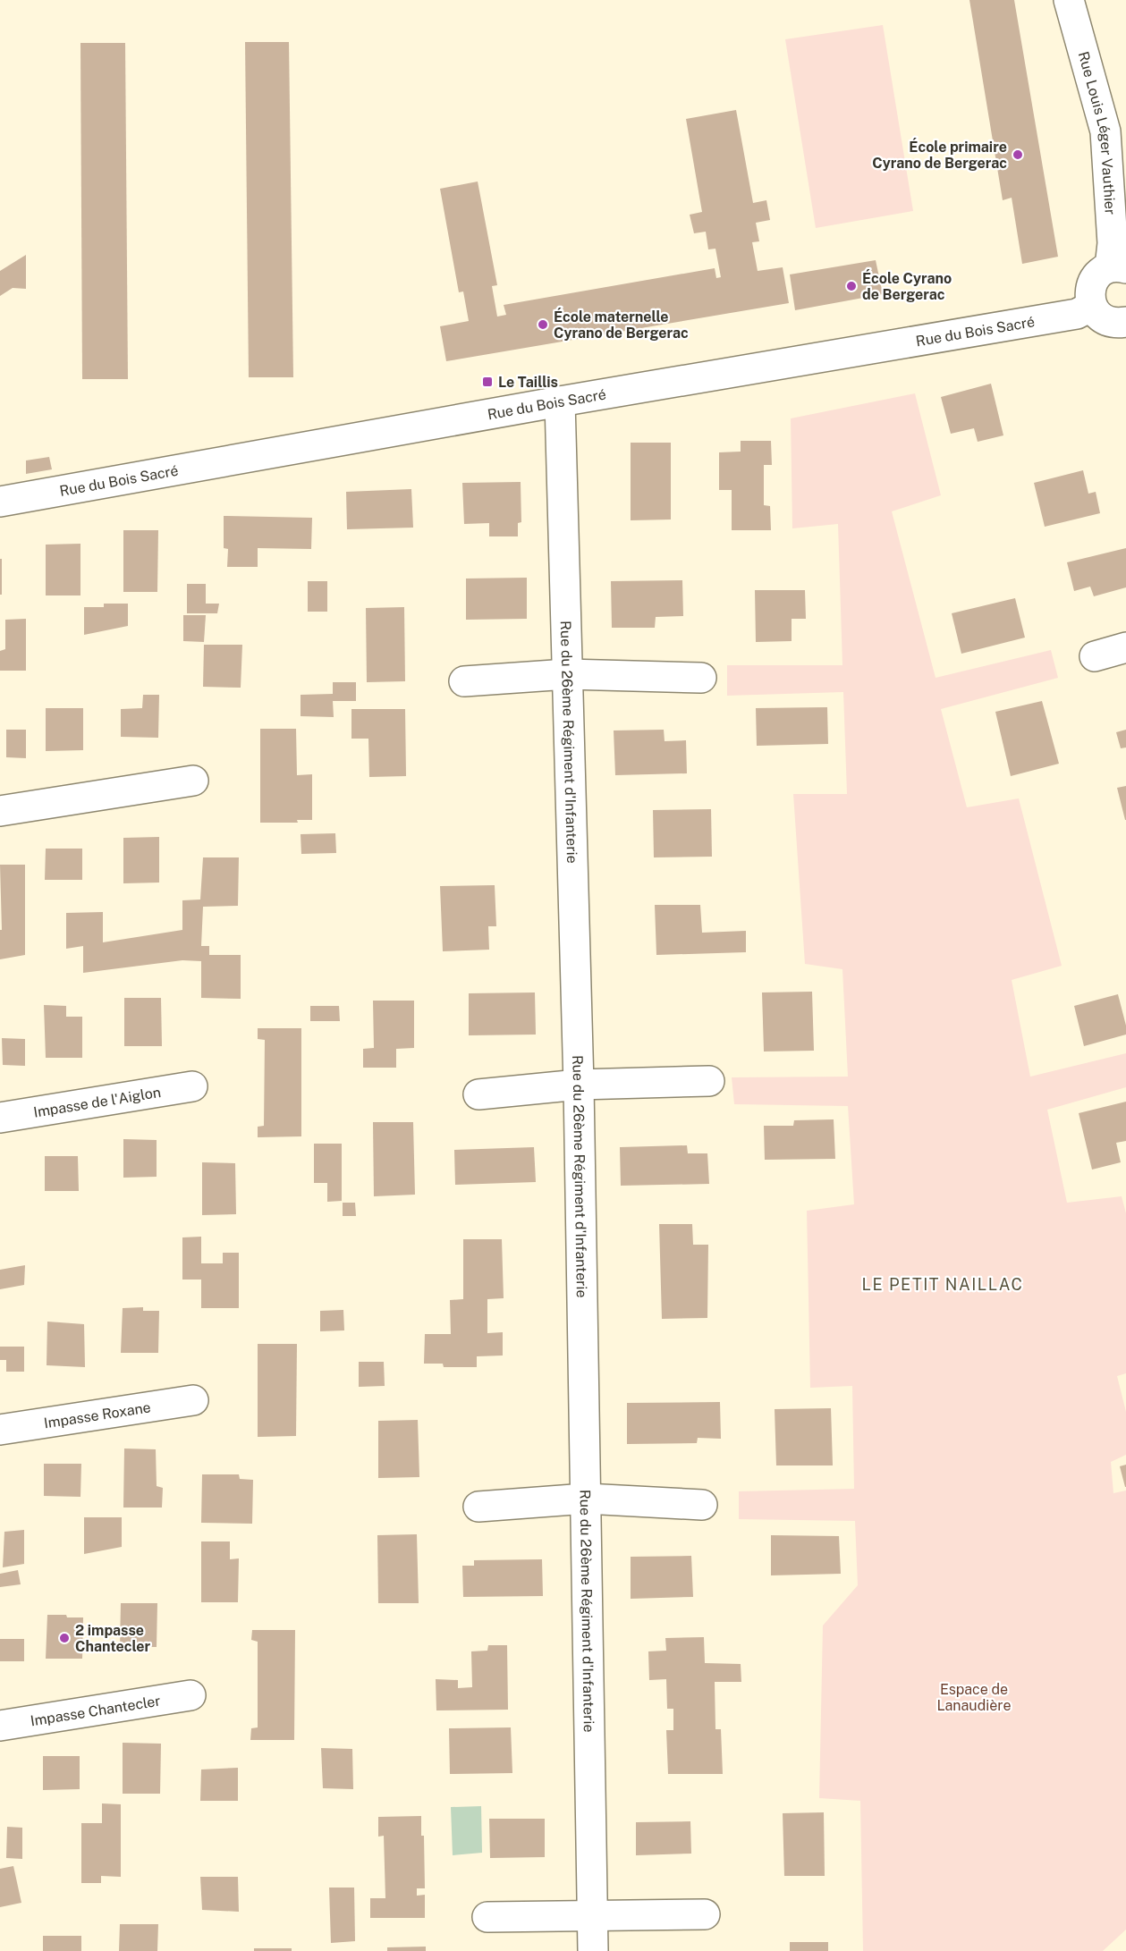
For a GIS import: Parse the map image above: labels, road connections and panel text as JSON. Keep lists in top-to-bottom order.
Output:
{
  "streets": {
    "street": [
      "Rue Louis Léger Vauthier",
      "Rue du Bois Sacré",
      "Rue du 26ème Régiment d'Infanterie",
      "Impasse de l'Aiglon",
      "Impasse Roxane",
      "Impasse Chantecler"
    ]
  },
  "crossings": [
    ["Rue du Bois Sacré", "Rue du 26ème Régiment d'Infanterie"]
  ],
  "districts": ["LE PETIT NAILLAC"],
  "parks": ["Espace de Lanaudière"],
  "places": {
    "other": [
      "École primaire Cyrano de Bergerac",
      "École Cyrano de Bergerac",
      "École maternelle Cyrano de Bergerac",
      "2 impasse Chantecler"
    ],
    "transit": ["Le Taillis"]
  }
}
